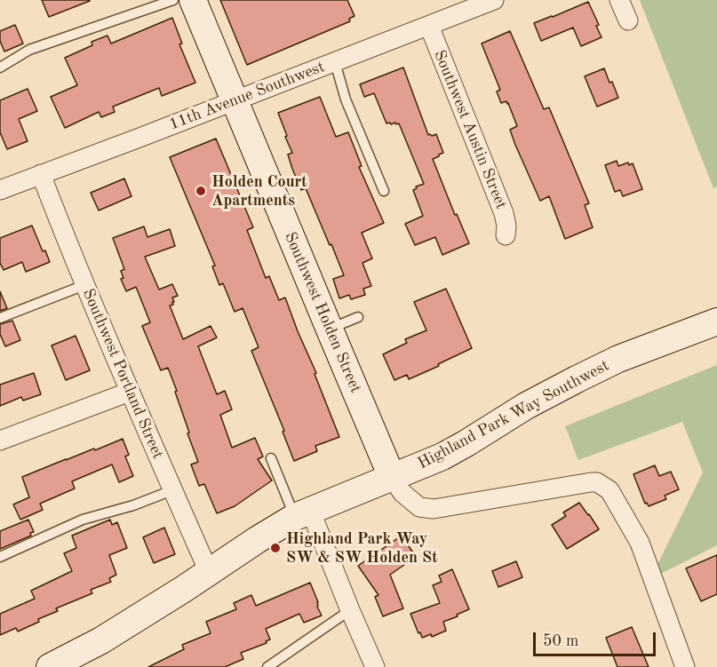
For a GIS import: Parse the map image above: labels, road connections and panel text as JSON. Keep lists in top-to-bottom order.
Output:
{
  "streets": {
    "street": [
      "11th Avenue Southwest",
      "Southwest Austin Street",
      "Southwest Holden Street",
      "Southwest Portland Street",
      "Highland Park Way Southwest"
    ]
  },
  "crossings": [
    ["11th Avenue Southwest", "Southwest Austin Street"],
    ["11th Avenue Southwest", "Southwest Holden Street"],
    ["11th Avenue Southwest", "Southwest Portland Street"],
    ["Southwest Holden Street", "Highland Park Way Southwest"],
    ["Southwest Portland Street", "Highland Park Way Southwest"]
  ],
  "places": ["Holden Court Apartments", "Highland Park Way SW & SW Holden St"],
  "scale_bar": "50 m"
}
